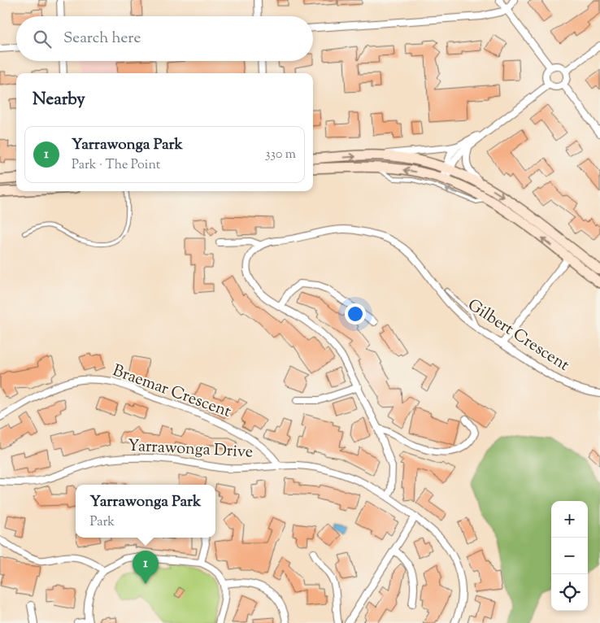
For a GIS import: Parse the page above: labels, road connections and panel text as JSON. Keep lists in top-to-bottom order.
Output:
{
  "streets": {
    "street": ["Gilbert Crescent", "Braemar Crescent", "Yarrawonga Drive"]
  },
  "crossings": [
    ["Braemar Crescent", "Yarrawonga Drive"]
  ],
  "page": {
    "search": "Search here",
    "heading": "Nearby",
    "list": [
      {
        "mark": "1",
        "name": "Yarrawonga Park",
        "note": "Park · The Point",
        "value": "330 m"
      }
    ],
    "popup": ["Yarrawonga Park", "Park"],
    "map_buttons": ["+", "−"],
    "pins": "1"
  }
}
